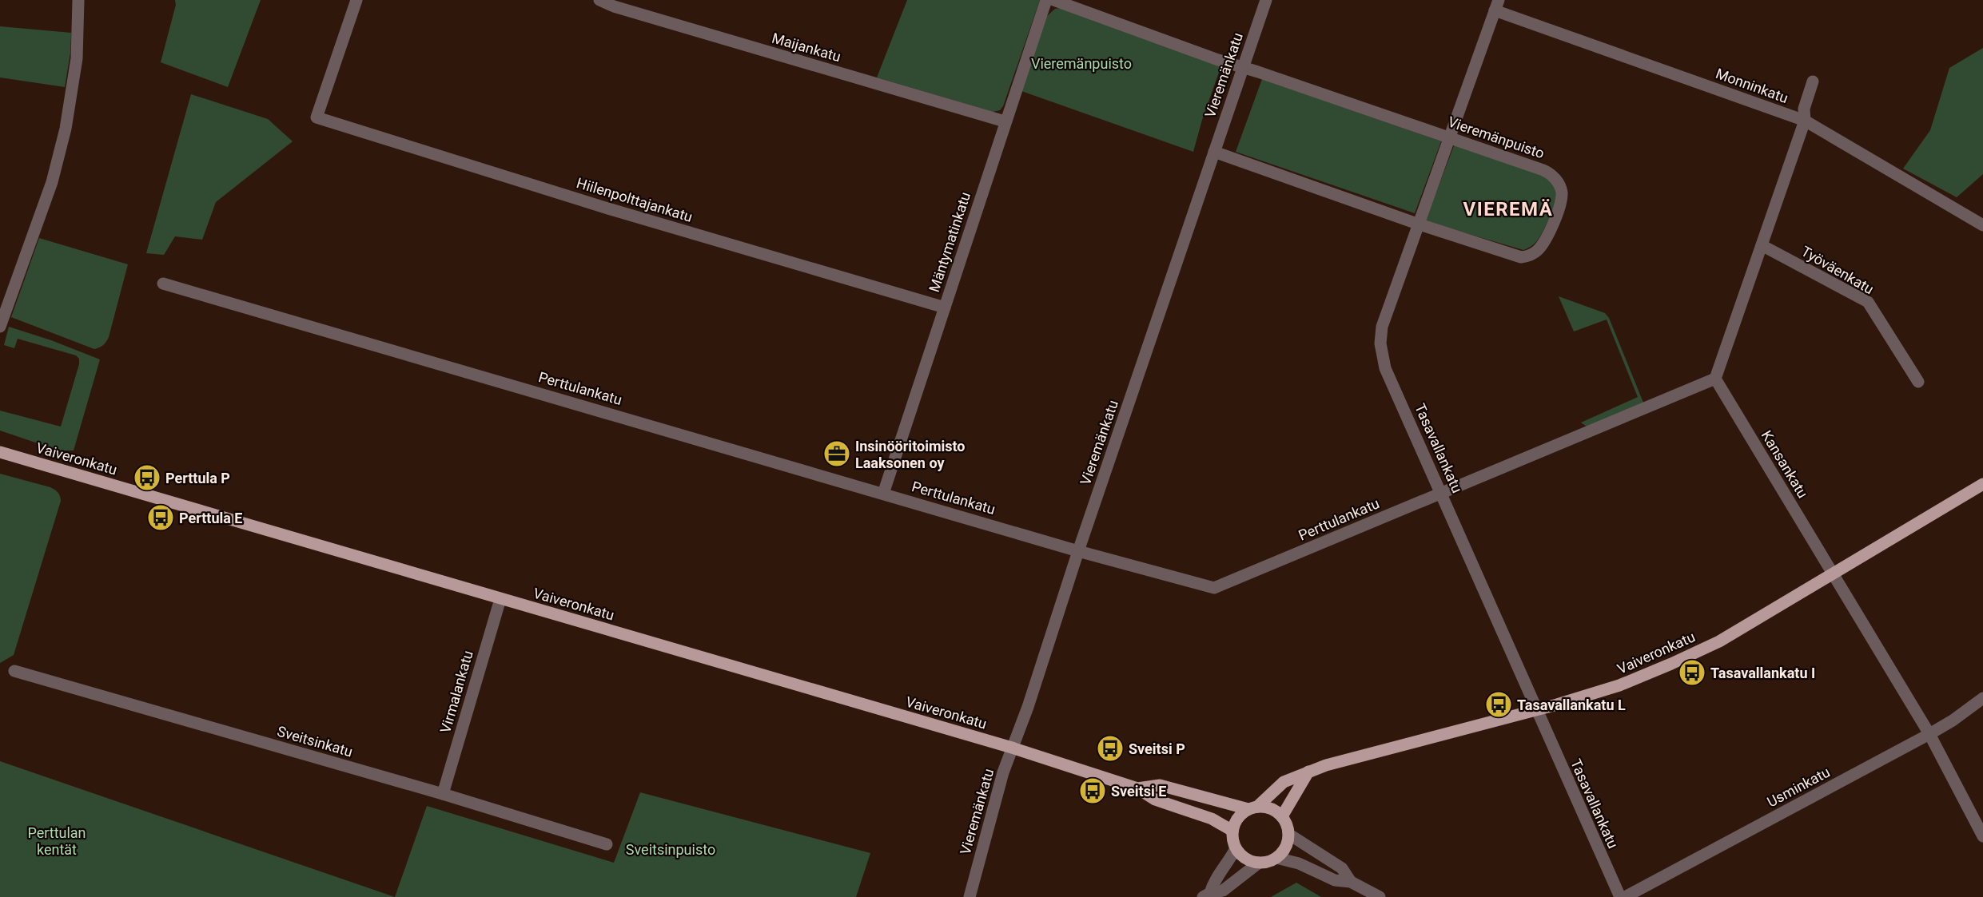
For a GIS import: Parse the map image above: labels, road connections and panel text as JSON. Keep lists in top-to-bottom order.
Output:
{
  "streets": {
    "main road": ["Vaiveronkatu"],
    "street": [
      "Maijankatu",
      "Vieremänkatu",
      "Monninkatu",
      "Vieremänpuisto",
      "Hiilenpolttajankatu",
      "Mäntymatinkatu",
      "Työväenkatu",
      "Perttulankatu",
      "Tasavallankatu",
      "Kansankatu",
      "Virmalankatu",
      "Sveitsinkatu",
      "Usminkatu"
    ]
  },
  "crossings": [
    ["Maijankatu", "Mäntymatinkatu"],
    ["Vieremänkatu", "Vieremänpuisto"],
    ["Vieremänkatu", "Perttulankatu"],
    ["Vieremänkatu", "Vaiveronkatu"],
    ["Monninkatu", "Tasavallankatu"],
    ["Vieremänpuisto", "Tasavallankatu"],
    ["Hiilenpolttajankatu", "Mäntymatinkatu"],
    ["Mäntymatinkatu", "Perttulankatu"],
    ["Perttulankatu", "Tasavallankatu"],
    ["Perttulankatu", "Kansankatu"],
    ["Tasavallankatu", "Vaiveronkatu"],
    ["Vaiveronkatu", "Kansankatu"],
    ["Vaiveronkatu", "Virmalankatu"],
    ["Kansankatu", "Usminkatu"],
    ["Virmalankatu", "Sveitsinkatu"]
  ],
  "districts": ["VIEREMÄ"],
  "parks": ["Vieremänpuisto", "Perttulan kentät", "Sveitsinpuisto"],
  "places": {
    "office": ["Insinööritoimisto Laaksonen oy"],
    "bus stop": [
      "Perttula P",
      "Perttula E",
      "Tasavallankatu I",
      "Tasavallankatu L",
      "Sveitsi P",
      "Sveitsi E"
    ]
  }
}
